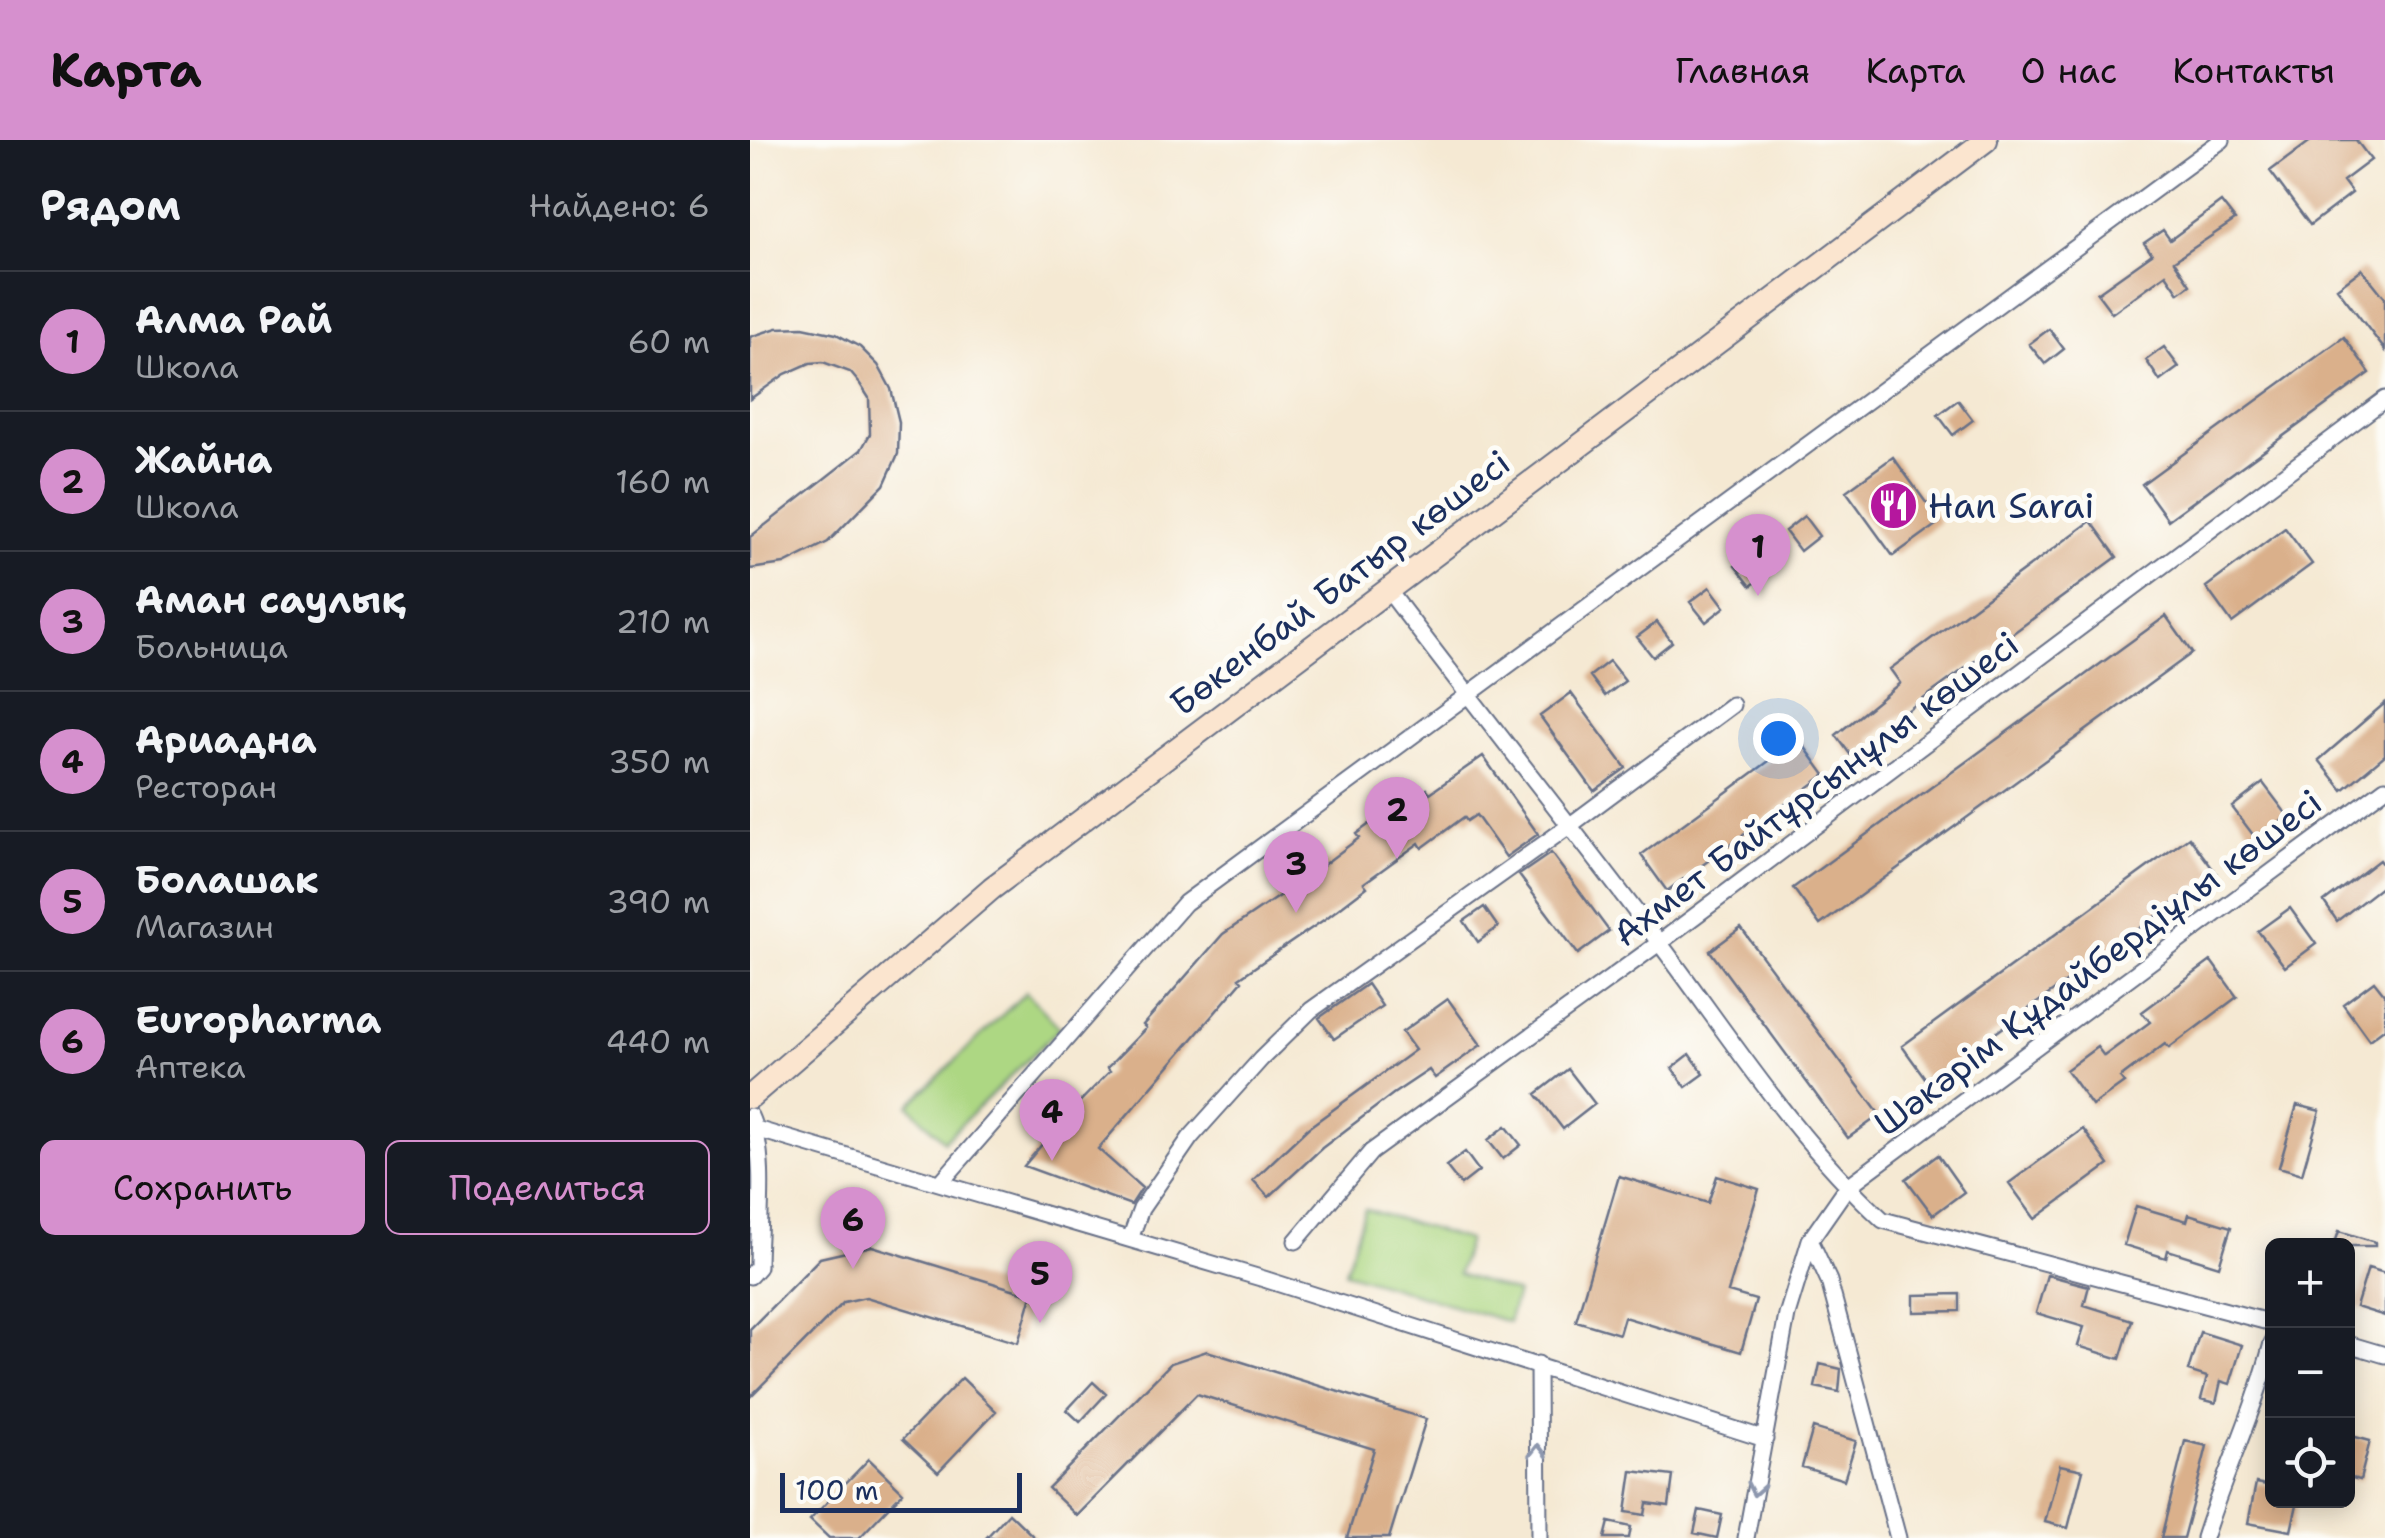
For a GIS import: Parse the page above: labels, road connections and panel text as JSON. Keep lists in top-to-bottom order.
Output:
{
  "streets": {
    "main road": ["Бөкенбай Батыр көшесі"],
    "street": ["Ахмет Байтұрсынұлы көшесі", "Шәкәрім Құдайбердіұлы көшесі"]
  },
  "places": {
    "restaurant": ["Han Sarai"]
  },
  "scale_bar": "100 m",
  "page": {
    "header": "Карта",
    "nav": [
      "Главная",
      "Карта",
      "О нас",
      "Контакты"
    ],
    "heading": ["Рядом", "Найдено: 6"],
    "list": [
      {
        "mark": "1",
        "name": "Алма Рай",
        "note": "Школа",
        "value": "60 m"
      },
      {
        "mark": "2",
        "name": "Жайна",
        "note": "Школа",
        "value": "160 m"
      },
      {
        "mark": "3",
        "name": "Аман саулық",
        "note": "Больница",
        "value": "210 m"
      },
      {
        "mark": "4",
        "name": "Ариадна",
        "note": "Ресторан",
        "value": "350 m"
      },
      {
        "mark": "5",
        "name": "Болашак",
        "note": "Магазин",
        "value": "390 m"
      },
      {
        "mark": "6",
        "name": "Europharma",
        "note": "Аптека",
        "value": "440 m"
      }
    ],
    "pins": [
      "1",
      "2",
      "3",
      "4",
      "6",
      "5"
    ],
    "buttons": ["Сохранить", "Поделиться"],
    "map_buttons": ["+", "−"],
    "scale": "100 m"
  }
}
